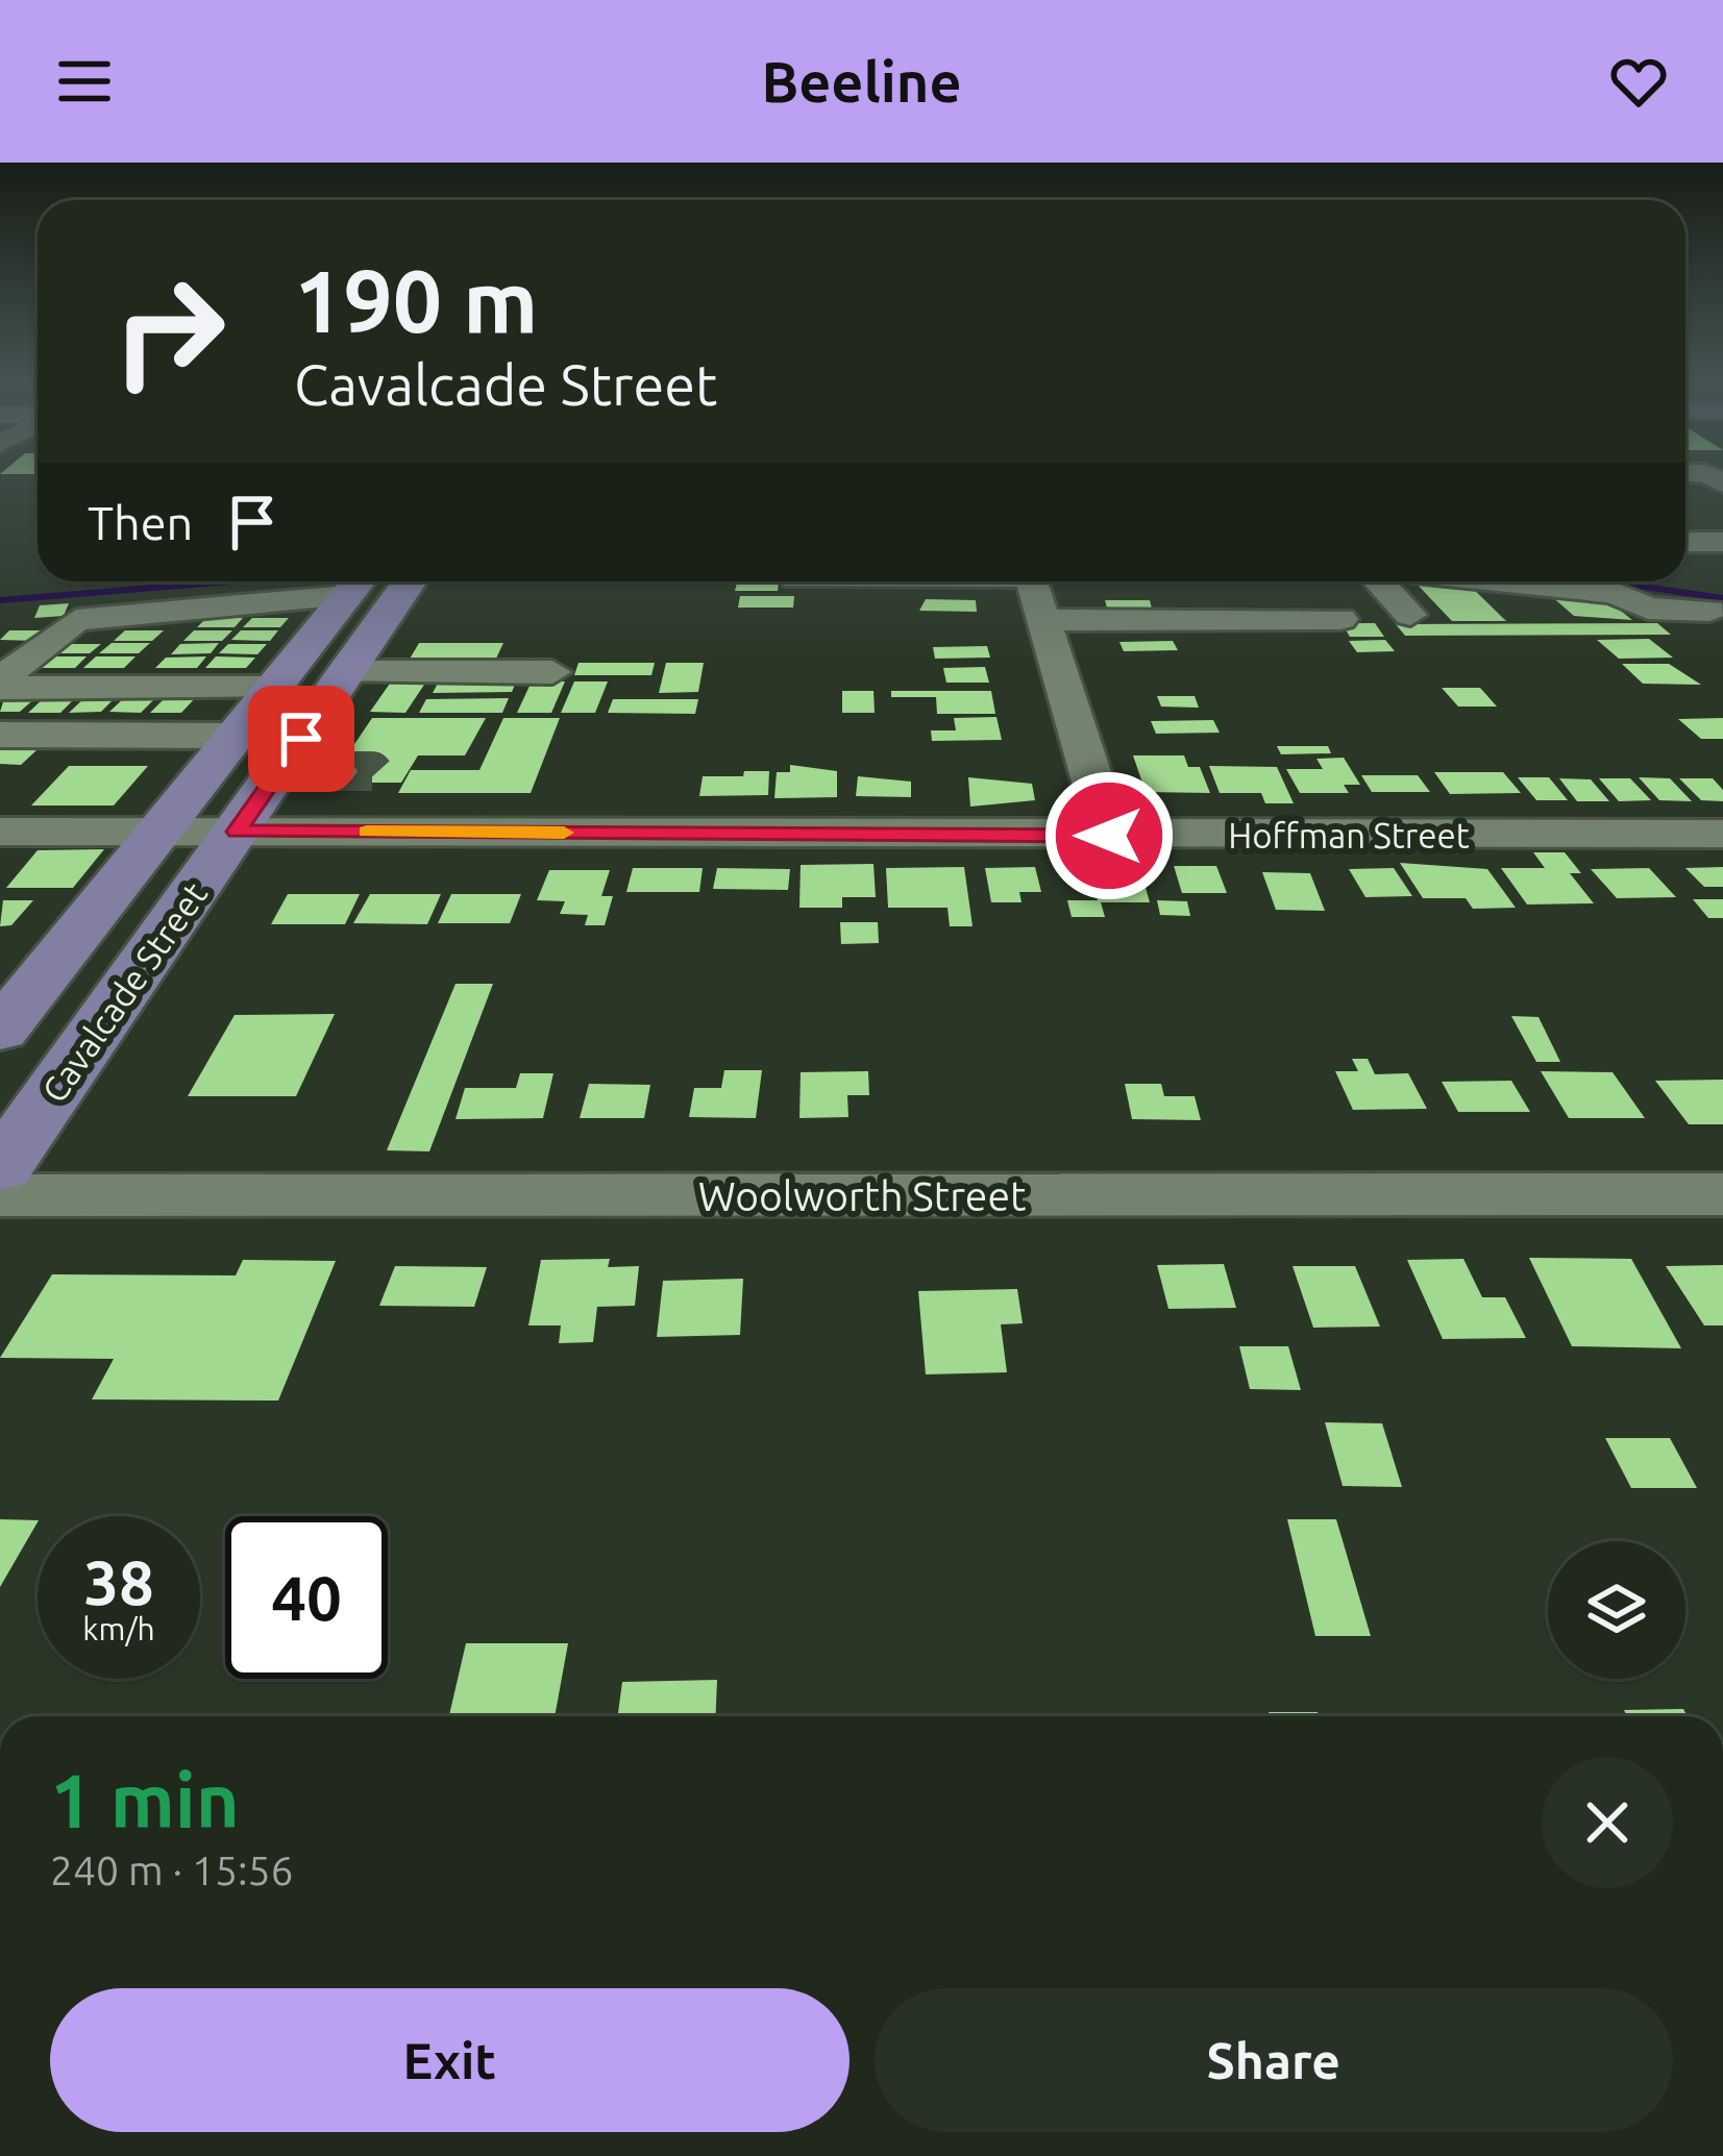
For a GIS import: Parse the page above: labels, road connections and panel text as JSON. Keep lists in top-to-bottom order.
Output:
{
  "streets": {
    "main road": ["Cavalcade Street"],
    "street": ["Hoffman Street", "Woolworth Street"]
  },
  "crossings": [
    ["Hoffman Street", "Cavalcade Street"]
  ],
  "page": {
    "header": "Beeline",
    "turn": ["190 m", "Cavalcade Street"],
    "then": "Then",
    "speed": "38 km/h",
    "limit": "40",
    "heading": ["1 min", "240 m · 15:56"],
    "buttons": ["Exit", "Share"]
  }
}
